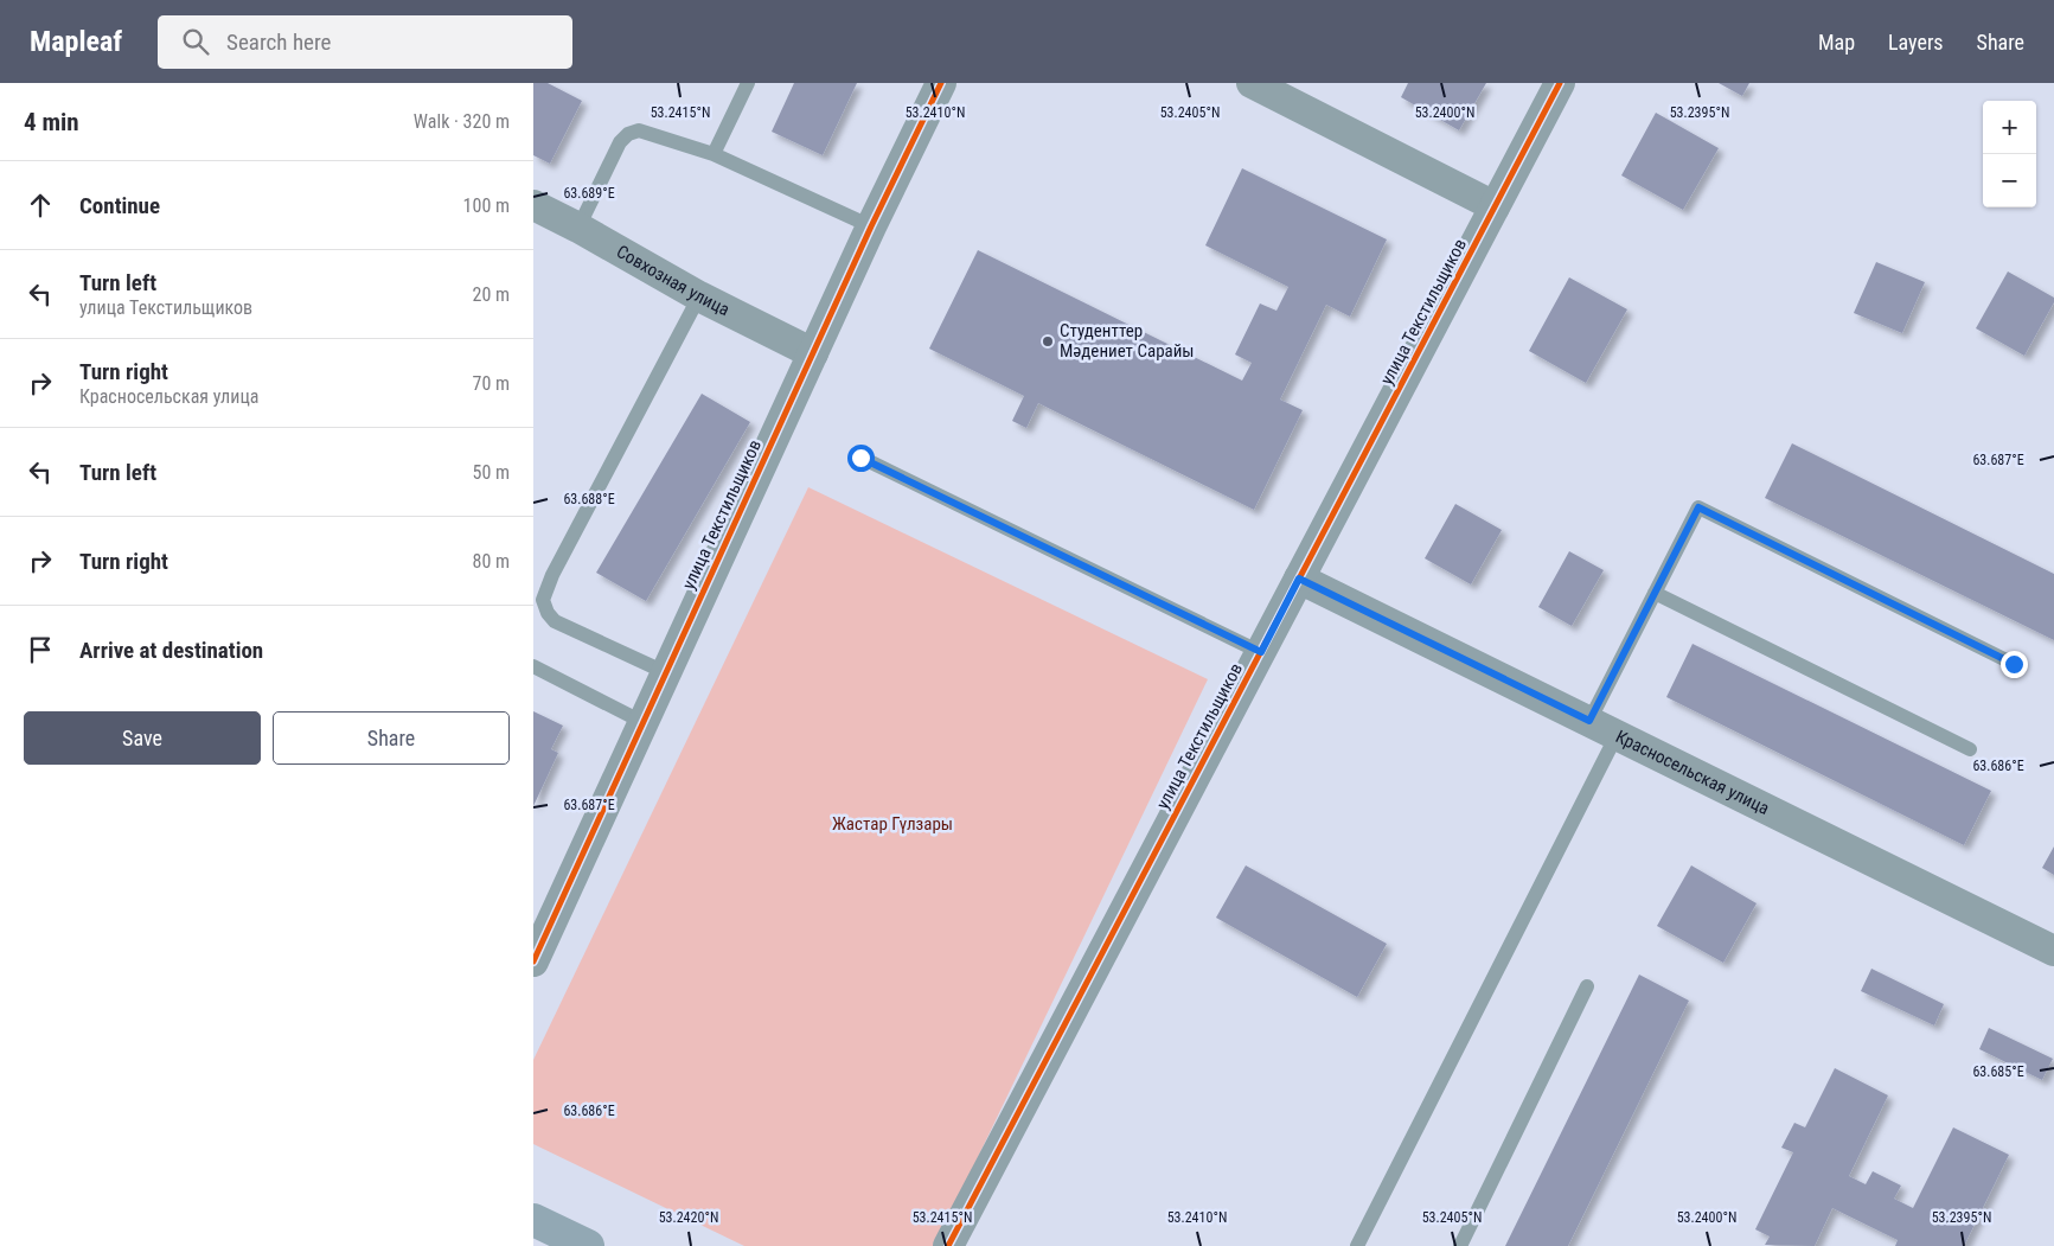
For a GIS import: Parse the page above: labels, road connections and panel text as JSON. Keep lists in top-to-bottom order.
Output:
{
  "streets": {
    "street": ["Совхозная улица", "улица Текстильщиков", "Красносельская улица"]
  },
  "crossings": [
    ["Совхозная улица", "улица Текстильщиков"],
    ["улица Текстильщиков", "Красносельская улица"]
  ],
  "parks": ["Жастар Гүлзары"],
  "places": ["Студенттер Мәдениет Сарайы"],
  "page": {
    "header": "Mapleaf",
    "search": "Search here",
    "nav": ["Map", "Layers", "Share"],
    "heading": ["4 min", "Walk · 320 m"],
    "map_buttons": ["+", "−"],
    "list": [
      ["Continue", "100 m"],
      ["Turn left", "улица Текстильщиков", "20 m"],
      ["Turn right", "Красносельская улица", "70 m"],
      ["Turn left", "50 m"],
      ["Turn right", "80 m"],
      "Arrive at destination"
    ],
    "buttons": ["Save", "Share"]
  },
  "coordinates": [
    "53.2415°N",
    "53.2410°N",
    "53.2405°N",
    "53.2400°N",
    "53.2395°N",
    "63.689°E",
    "63.687°E",
    "63.688°E",
    "63.686°E",
    "63.685°E",
    "53.2420°N"
  ]
}
